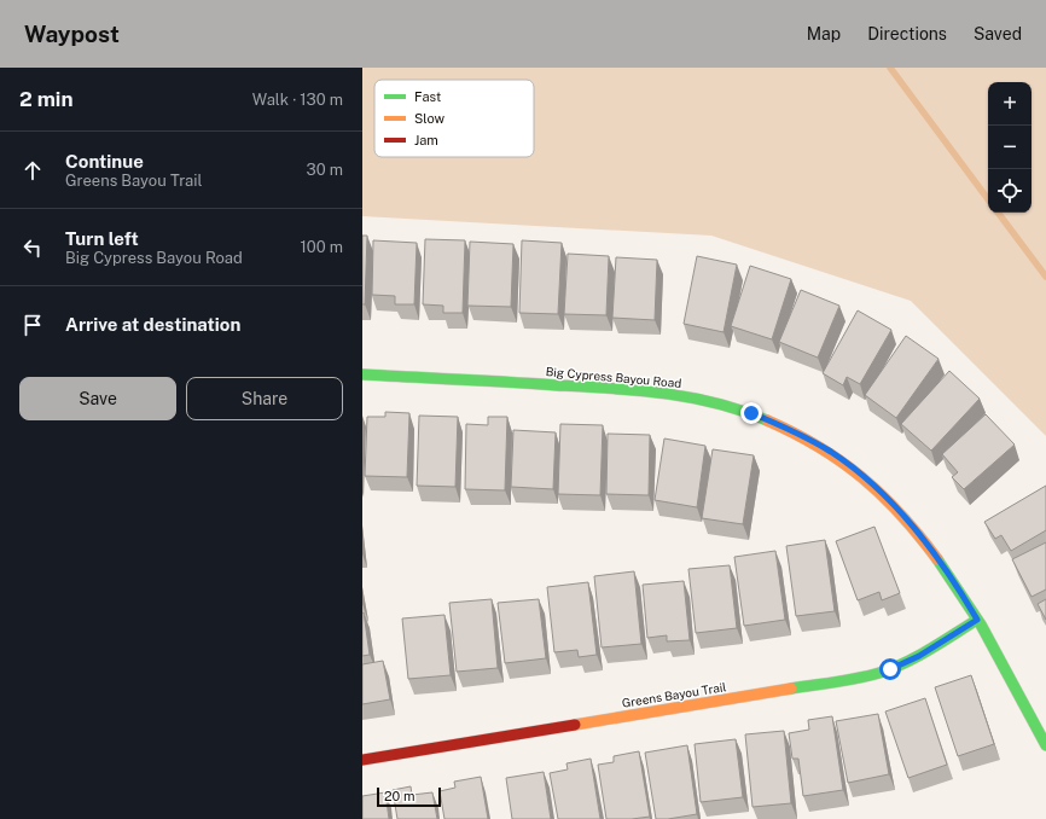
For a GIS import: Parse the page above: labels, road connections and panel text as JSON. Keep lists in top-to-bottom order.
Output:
{
  "streets": {
    "street": ["Big Cypress Bayou Road", "Greens Bayou Trail"]
  },
  "crossings": [
    ["Big Cypress Bayou Road", "Greens Bayou Trail"]
  ],
  "legend": ["Fast", "Slow", "Jam"],
  "scale_bar": "20 m",
  "page": {
    "header": "Waypost",
    "nav": ["Map", "Directions", "Saved"],
    "heading": ["2 min", "Walk · 130 m"],
    "map_buttons": ["+", "−"],
    "list": [
      ["Continue", "Greens Bayou Trail", "30 m"],
      ["Turn left", "Big Cypress Bayou Road", "100 m"],
      "Arrive at destination"
    ],
    "buttons": ["Save", "Share"],
    "scale": "20 m"
  }
}
